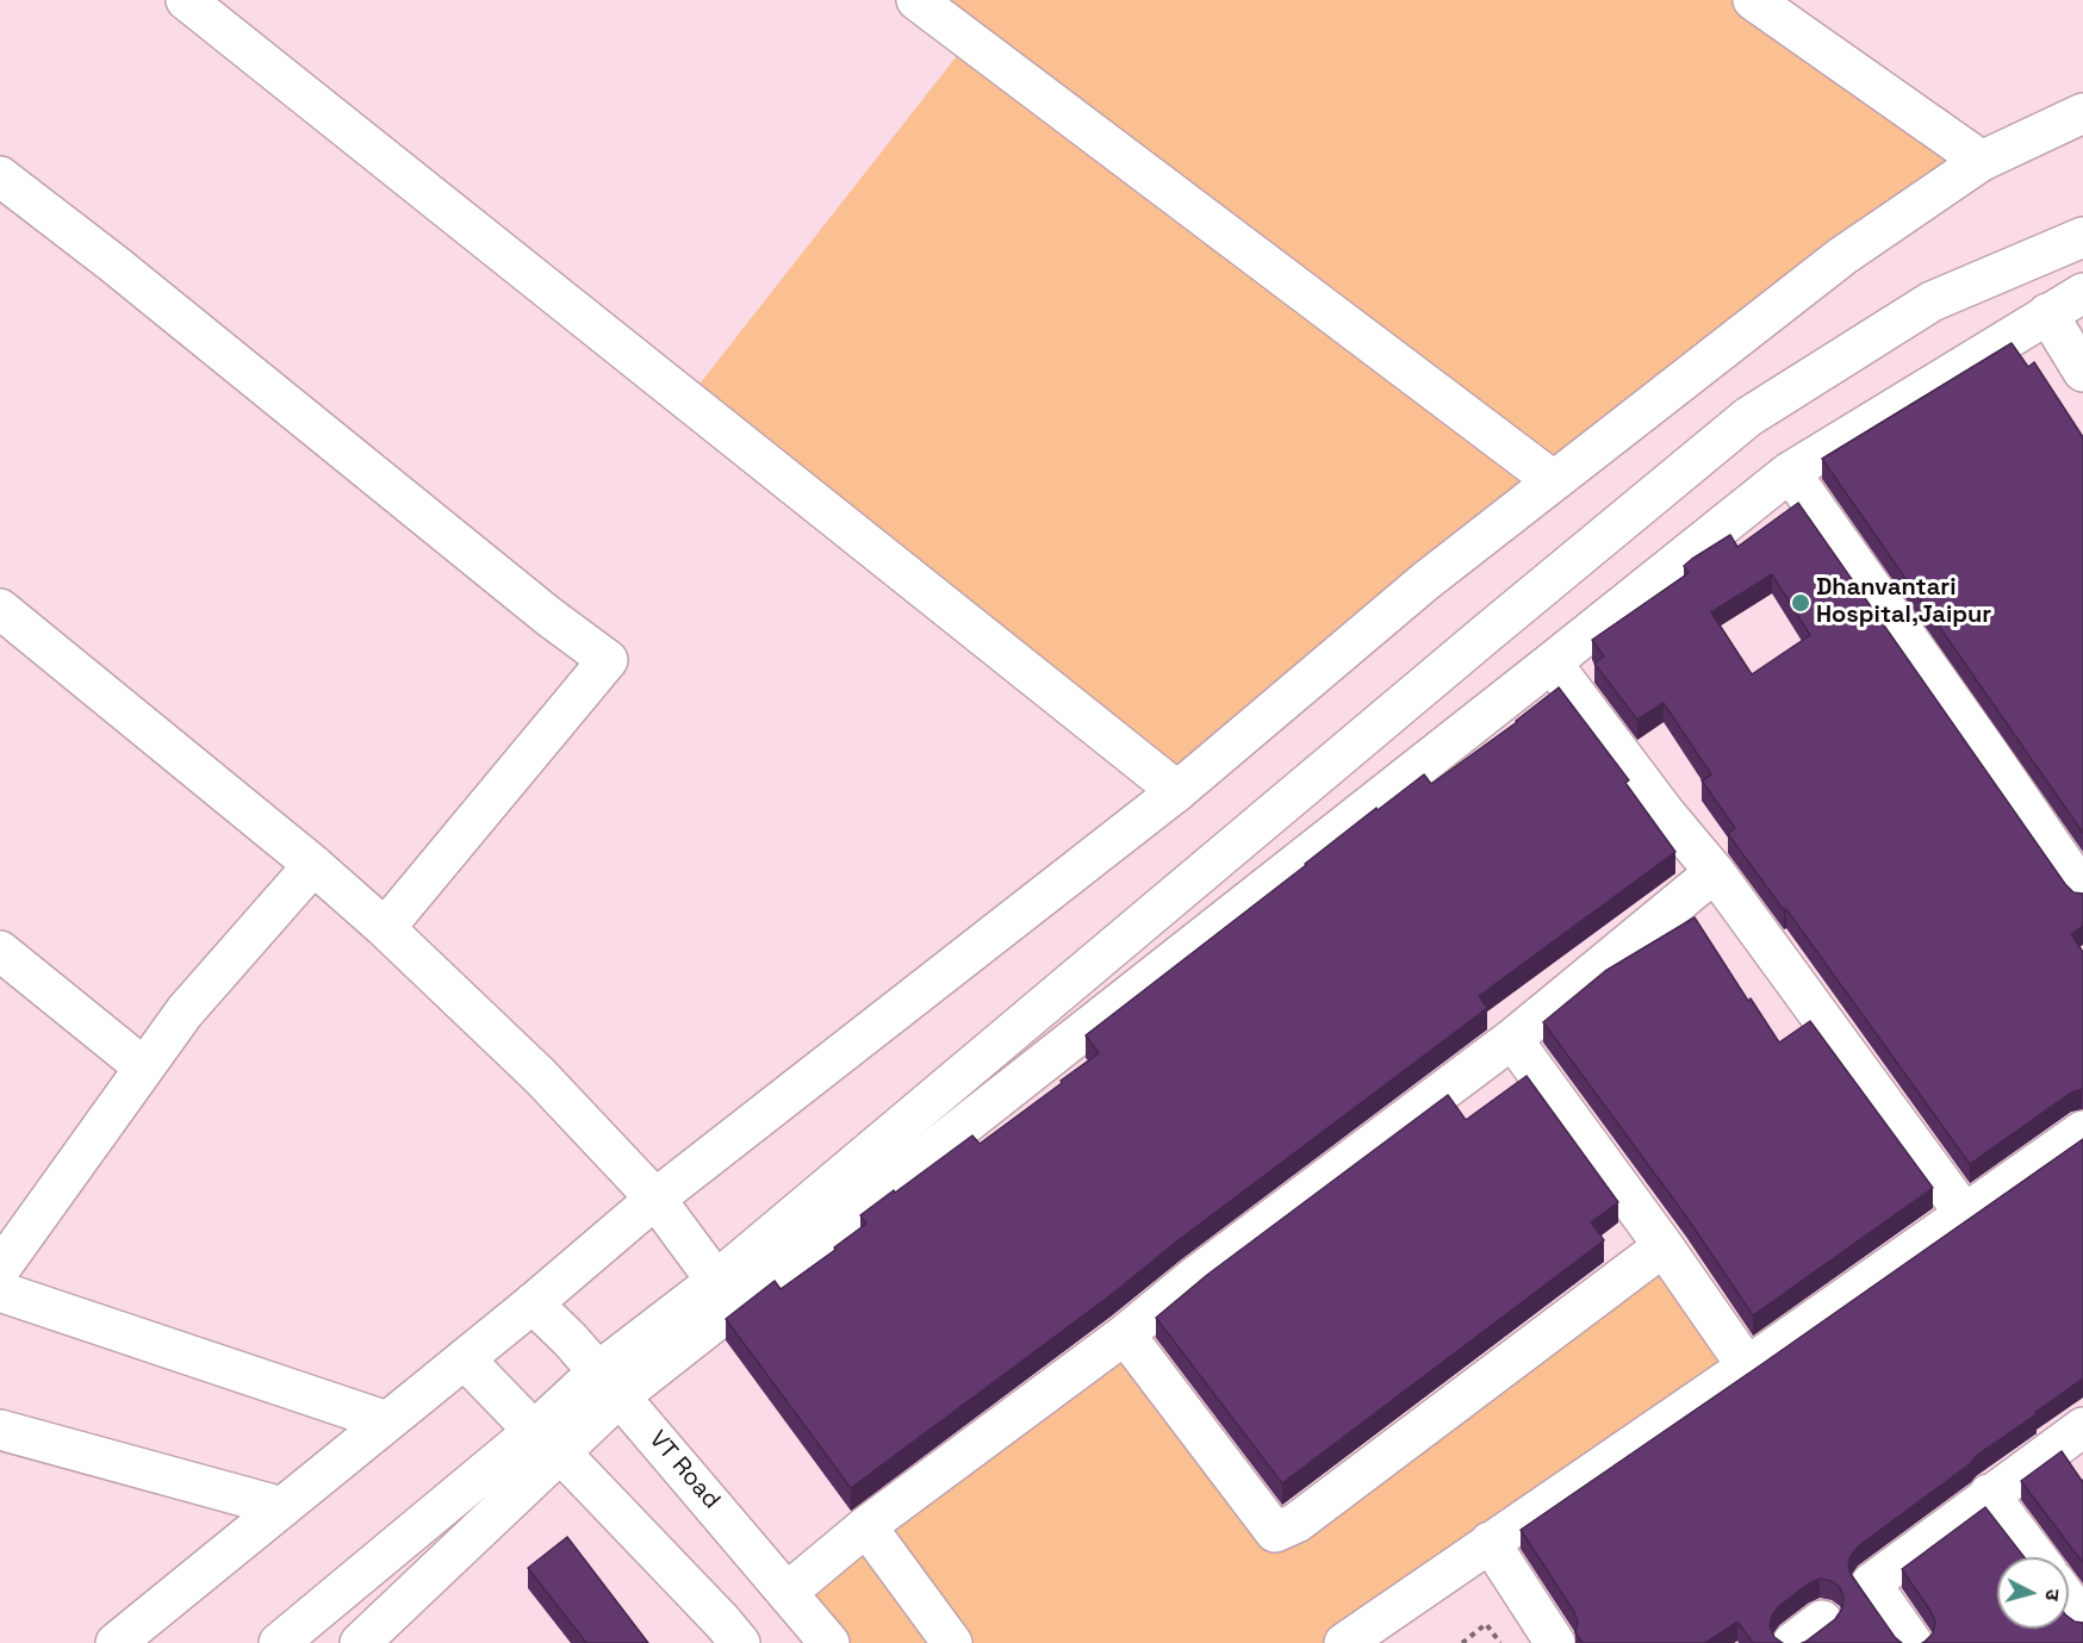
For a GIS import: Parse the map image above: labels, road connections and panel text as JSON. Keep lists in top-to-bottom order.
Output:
{
  "streets": {
    "main road": ["VT Road"]
  },
  "places": ["Dhanvantari Hospital,Jaipur"],
  "north": "right"
}
